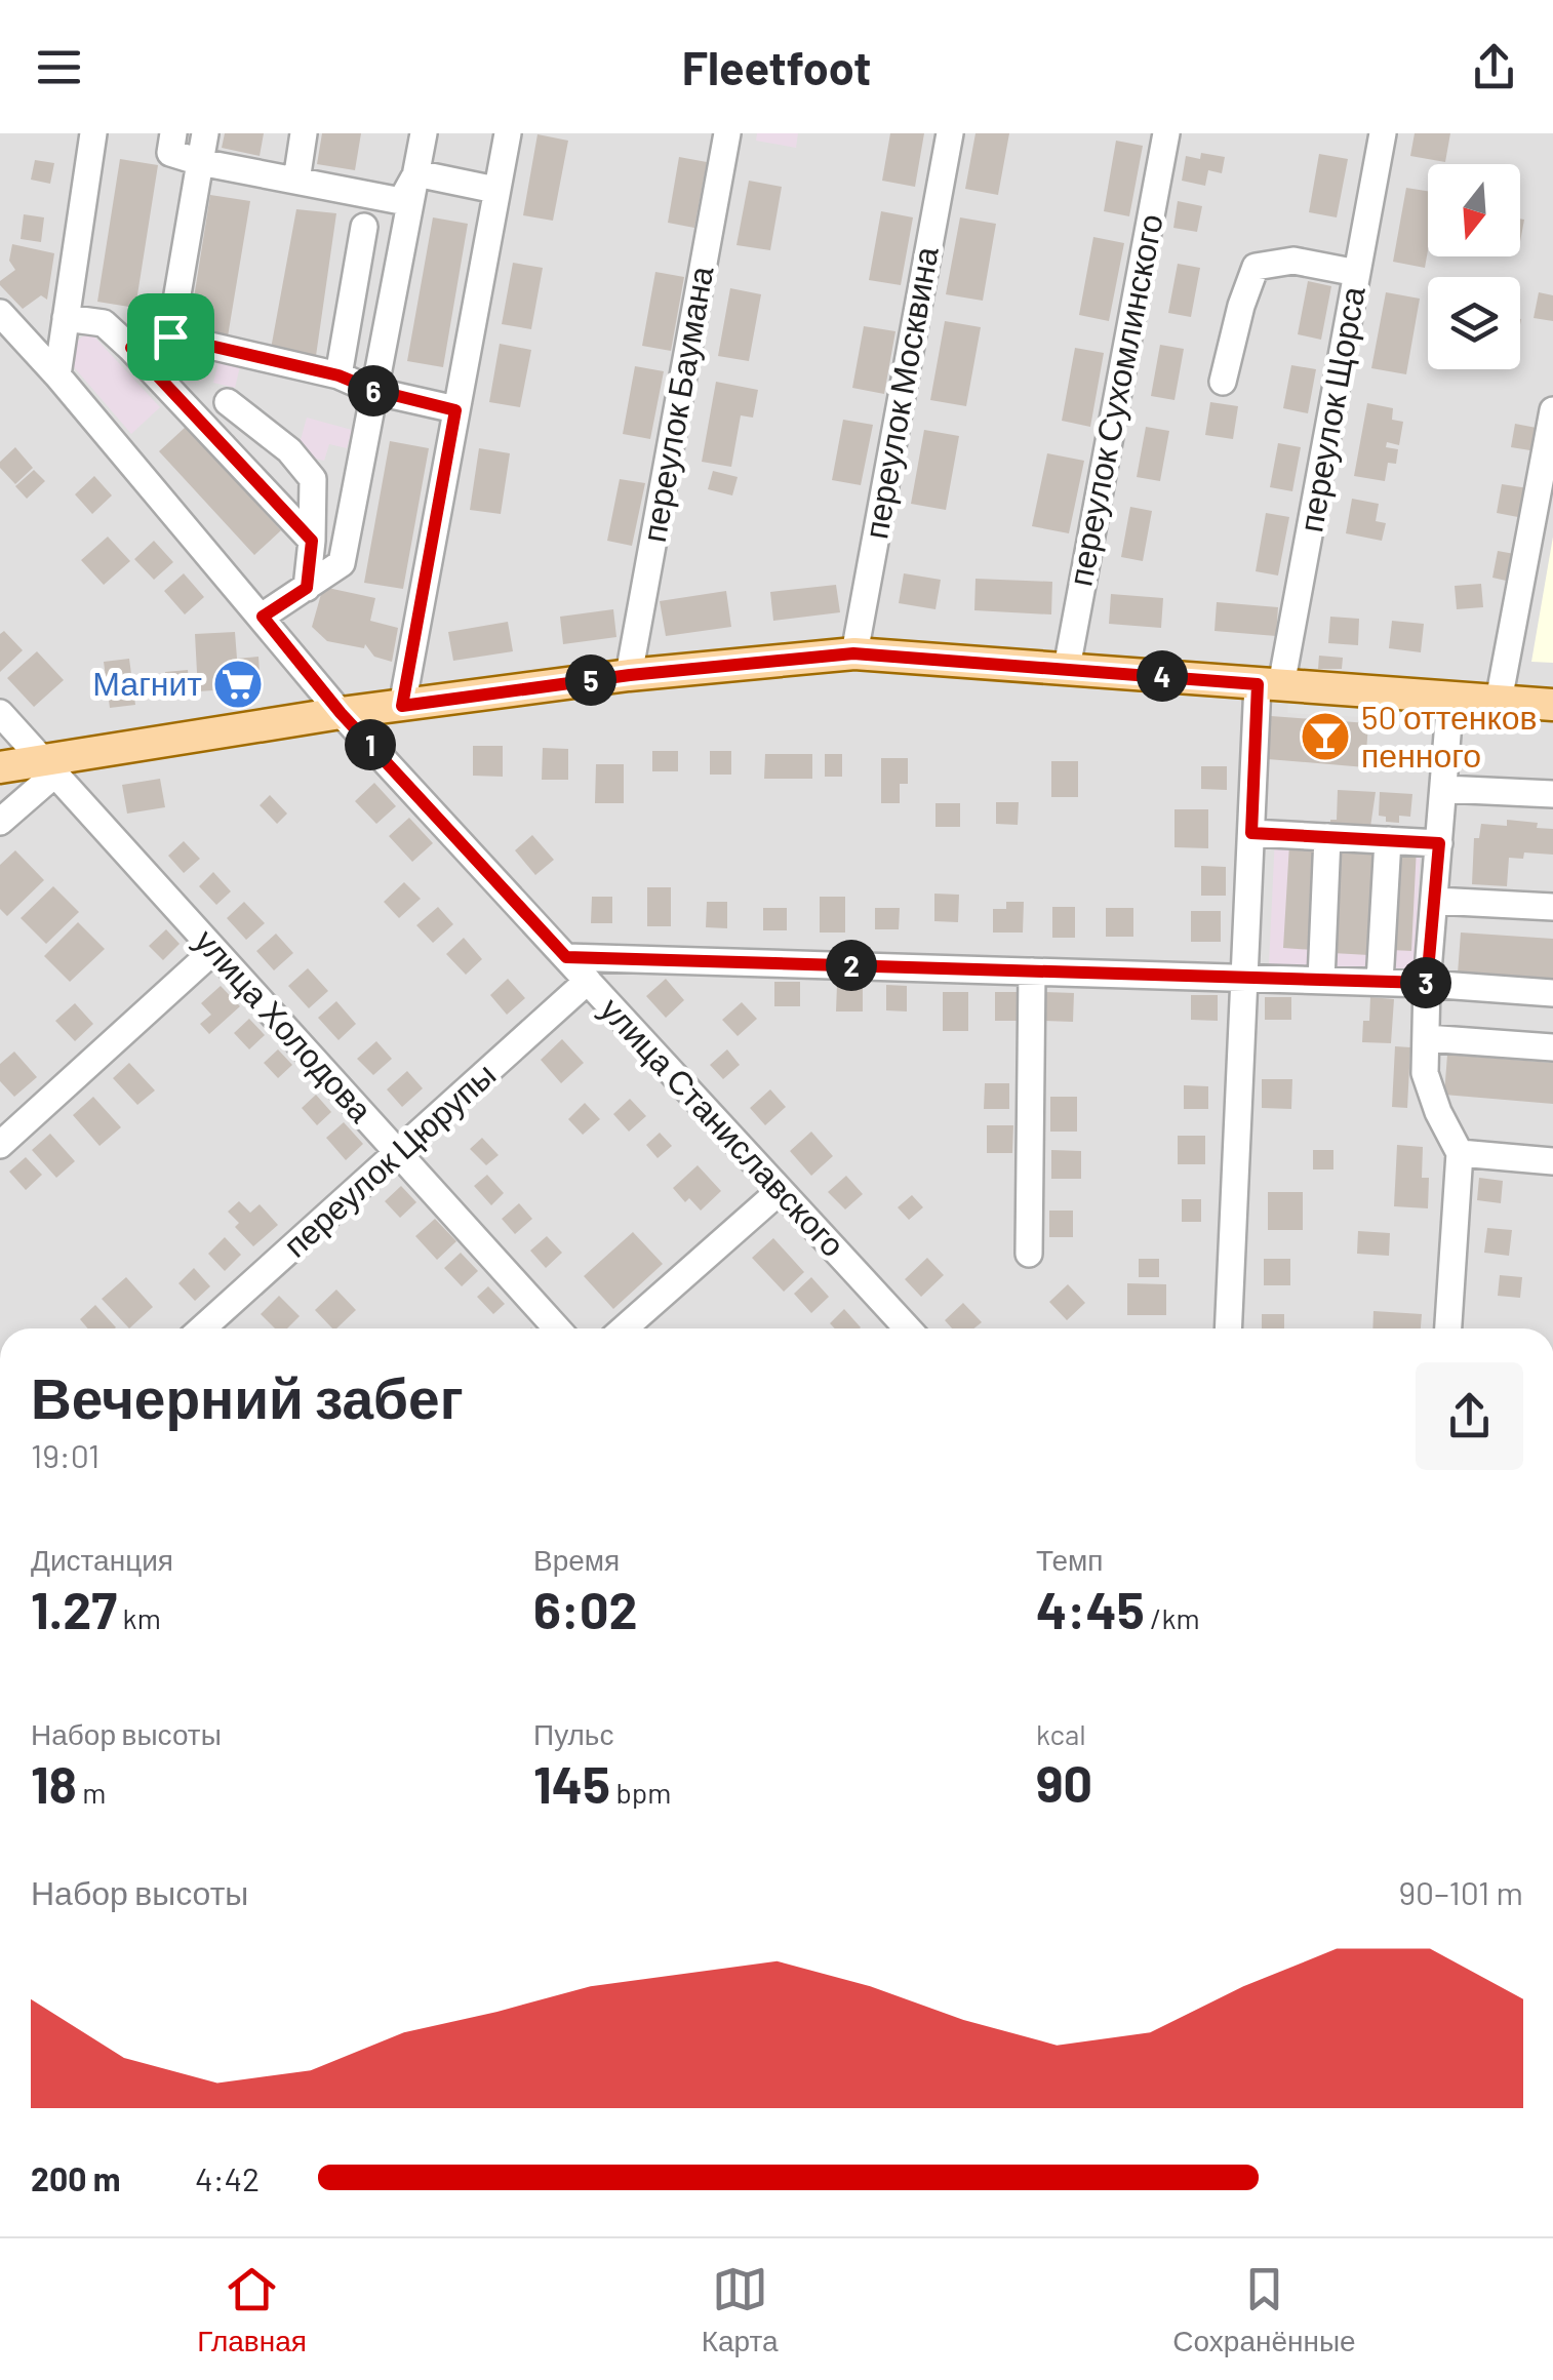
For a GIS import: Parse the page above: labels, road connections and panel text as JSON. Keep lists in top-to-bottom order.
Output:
{
  "streets": {
    "street": [
      "переулок Москвина",
      "переулок Сухомлинского",
      "переулок Баумана",
      "переулок Щорса",
      "улица Холодова",
      "улица Станиславского",
      "переулок Цюрупы"
    ]
  },
  "crossings": [
    ["улица Холодова", "переулок Цюрупы"],
    ["улица Станиславского", "переулок Цюрупы"]
  ],
  "places": {
    "supermarket": ["Магнит"],
    "bar": ["50 оттенков пенного"]
  },
  "north": "bottom",
  "page": {
    "header": "Fleetfoot",
    "pins": [
      "6",
      "4",
      "5",
      "1",
      "2",
      "3"
    ],
    "heading": ["Вечерний забег", "19:01"],
    "stats": [
      ["Дистанция", "1.27 km"],
      ["Время", "6:02"],
      ["Темп", "4:45 /km"],
      ["Набор высоты", "18 m"],
      ["Пульс", "145 bpm"],
      ["kcal", "90"]
    ],
    "chart": ["Набор высоты", "90–101 m"],
    "list": [
      {
        "name": "200 m",
        "note": "4:42"
      }
    ],
    "tabs": ["Главная", "Карта", "Сохранённые"]
  }
}
